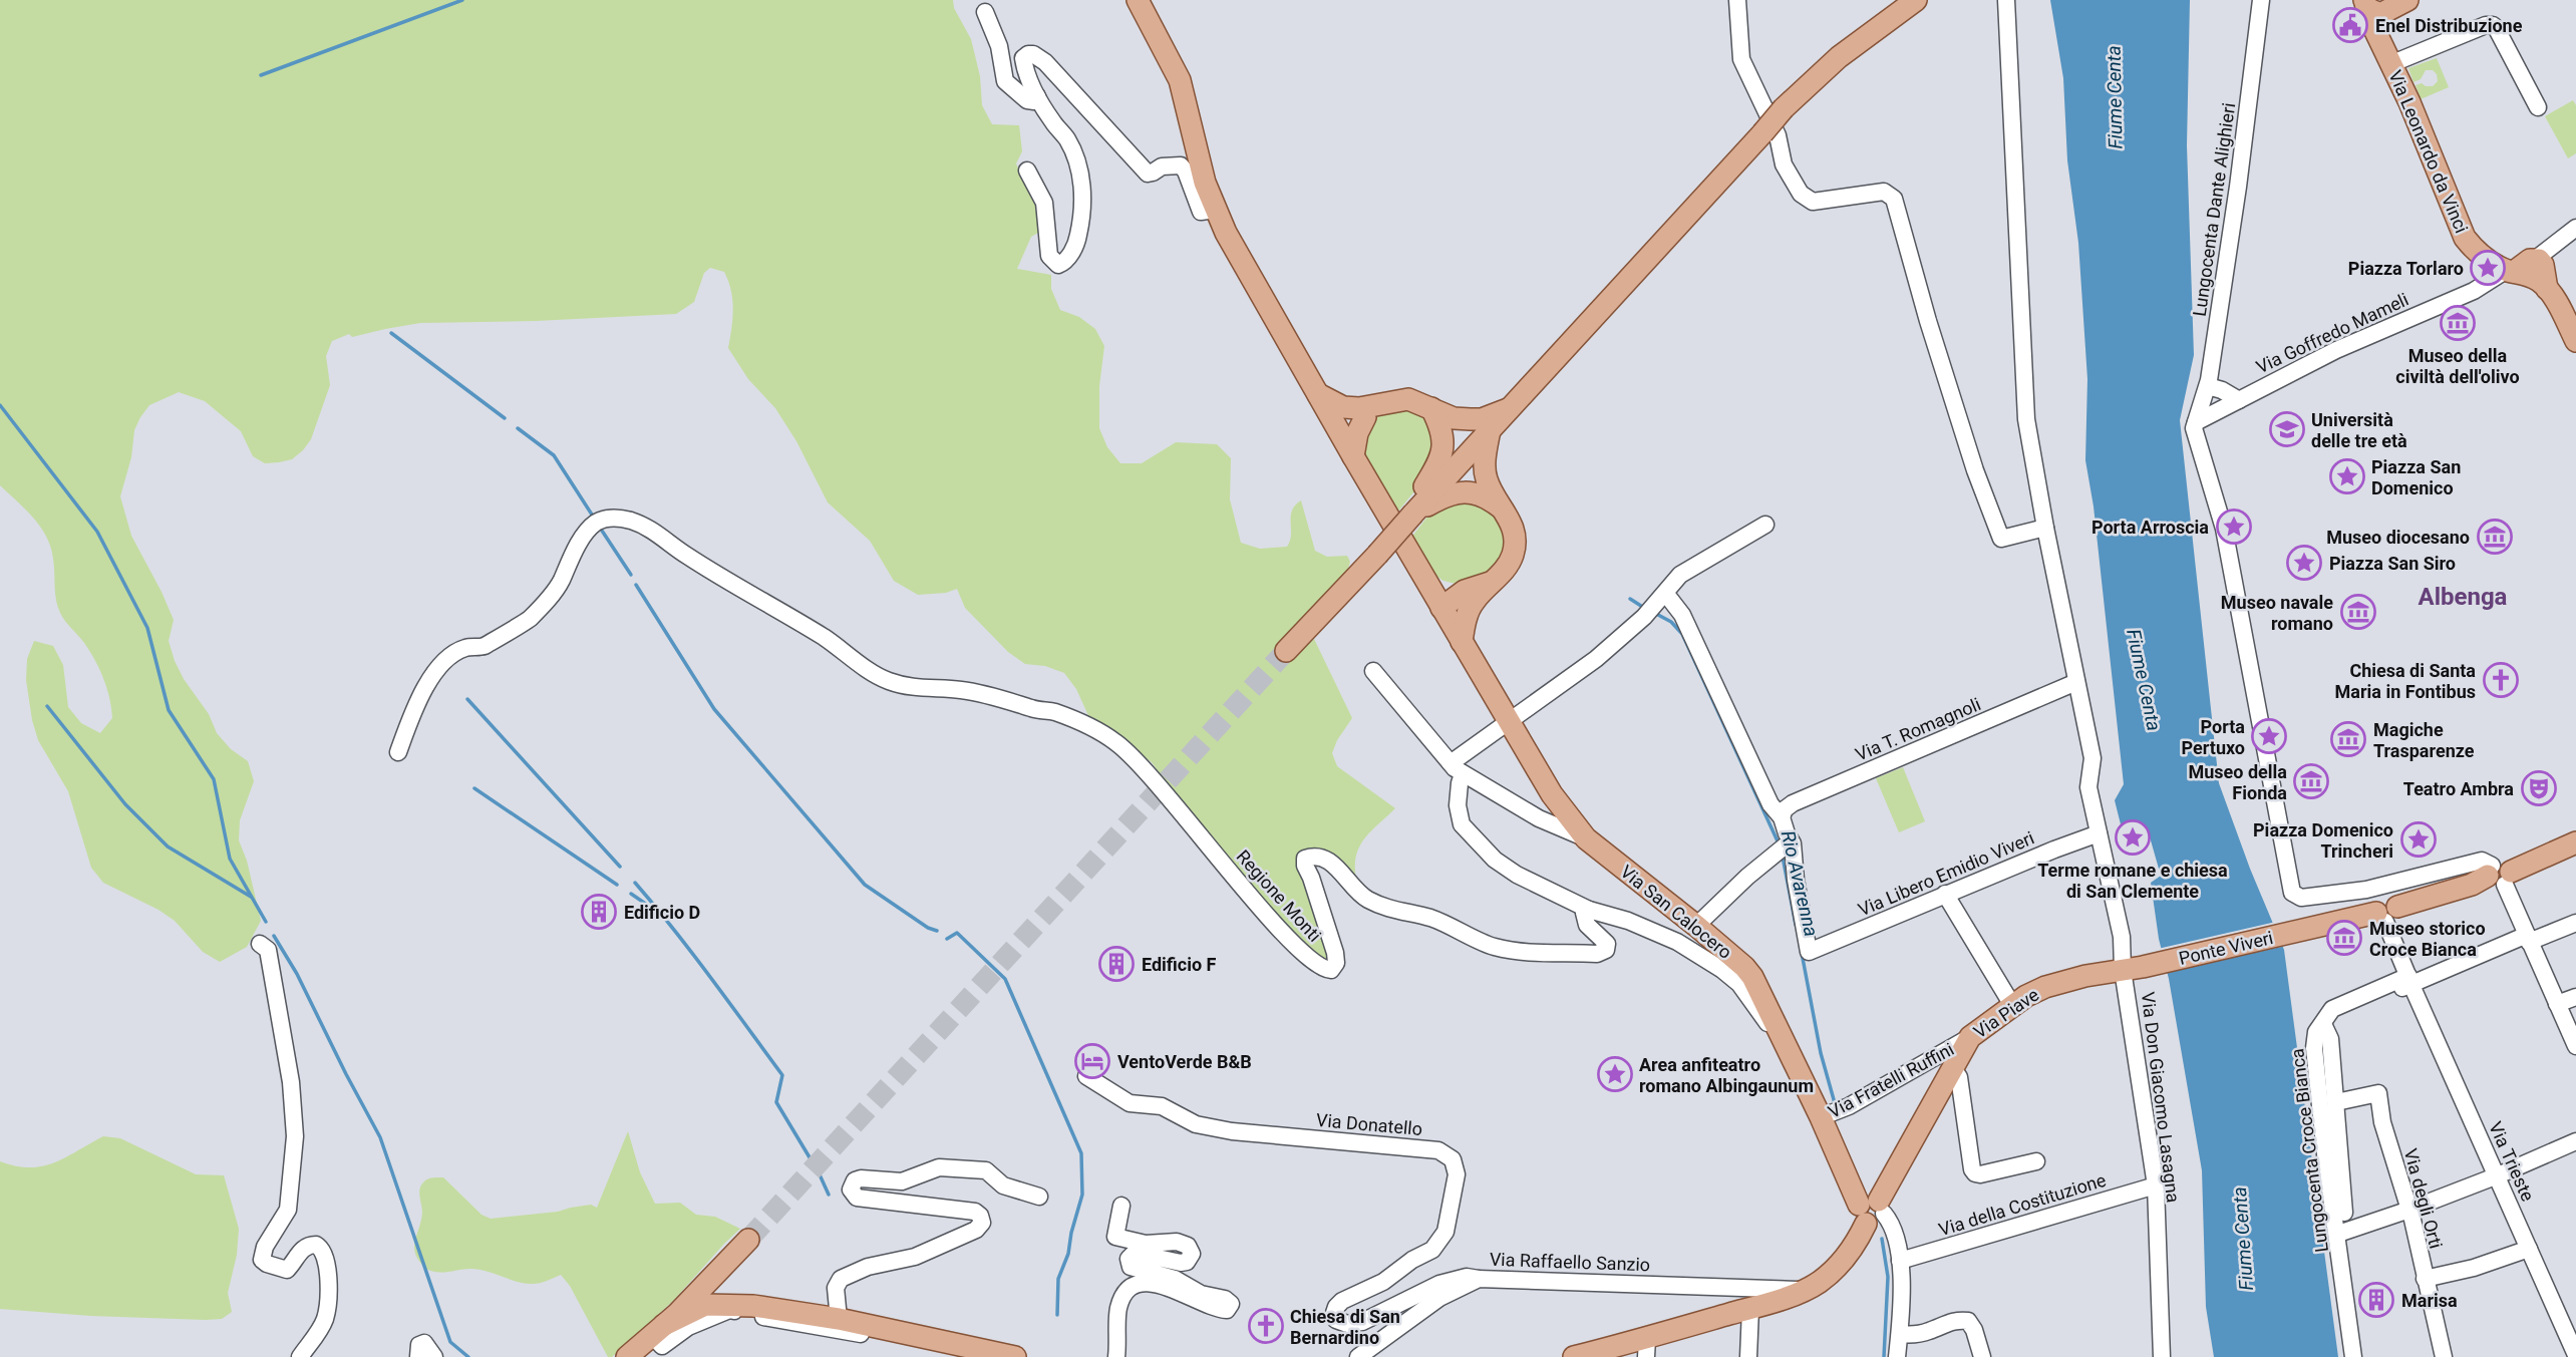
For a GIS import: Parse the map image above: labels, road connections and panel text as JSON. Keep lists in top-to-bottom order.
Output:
{
  "streets": {
    "main road": [
      "Via Leonardo da Vinci",
      "Via San Calocero",
      "Ponte Viveri",
      "Via Piave",
      "Via Fratelli Ruffini"
    ],
    "street": [
      "Lungocenta Dante Alighieri",
      "Via Goffredo Mameli",
      "Via T. Romagnoli",
      "Via Libero Emidio Viveri",
      "Regione Monti",
      "Via Don Giacomo Lasagna",
      "Via Donatello",
      "Lungocenta Croce Bianca",
      "Via Trieste",
      "Via degli Orti",
      "Via della Costituzione",
      "Via Raffaello Sanzio"
    ]
  },
  "crossings": [
    ["Via Leonardo da Vinci", "Via Goffredo Mameli"],
    ["Lungocenta Dante Alighieri", "Via Goffredo Mameli"],
    ["Via T. Romagnoli", "Via Libero Emidio Viveri"],
    ["Via T. Romagnoli", "Via Don Giacomo Lasagna"],
    ["Via Libero Emidio Viveri", "Via Don Giacomo Lasagna"],
    ["Via San Calocero", "Via Fratelli Ruffini"],
    ["Ponte Viveri", "Via Piave"],
    ["Ponte Viveri", "Via Don Giacomo Lasagna"],
    ["Ponte Viveri", "Via Trieste"],
    ["Via Piave", "Via Fratelli Ruffini"],
    ["Via Piave", "Via Don Giacomo Lasagna"],
    ["Via Piave", "Via Raffaello Sanzio"],
    ["Via Don Giacomo Lasagna", "Via della Costituzione"],
    ["Via Donatello", "Via Raffaello Sanzio"],
    ["Lungocenta Croce Bianca", "Via degli Orti"]
  ],
  "districts": ["Albenga"],
  "water": ["Fiume Centa", "Rio Avarenna"],
  "places": {
    "public building": ["Enel Distribuzione"],
    "place": [
      "Piazza Torlaro",
      "Piazza San Domenico",
      "Porta Arroscia",
      "Piazza San Siro",
      "Porta Pertuxo",
      "Terme romane e chiesa di San Clemente",
      "Piazza Domenico Trincheri",
      "Area anfiteatro romano Albingaunum"
    ],
    "museum": [
      "Museo della civiltà dell'olivo",
      "Museo diocesano",
      "Museo navale romano",
      "Magiche Trasparenze",
      "Museo della Fionda",
      "Museo storico Croce Bianca"
    ],
    "school or university": ["Università delle tre età"],
    "church": ["Chiesa di Santa Maria in Fontibus", "Chiesa di San Bernardino"],
    "theatre": ["Teatro Ambra"],
    "building": ["Edificio D", "Edificio F", "Marisa"],
    "hotel": ["VentoVerde B&B"]
  }
}
